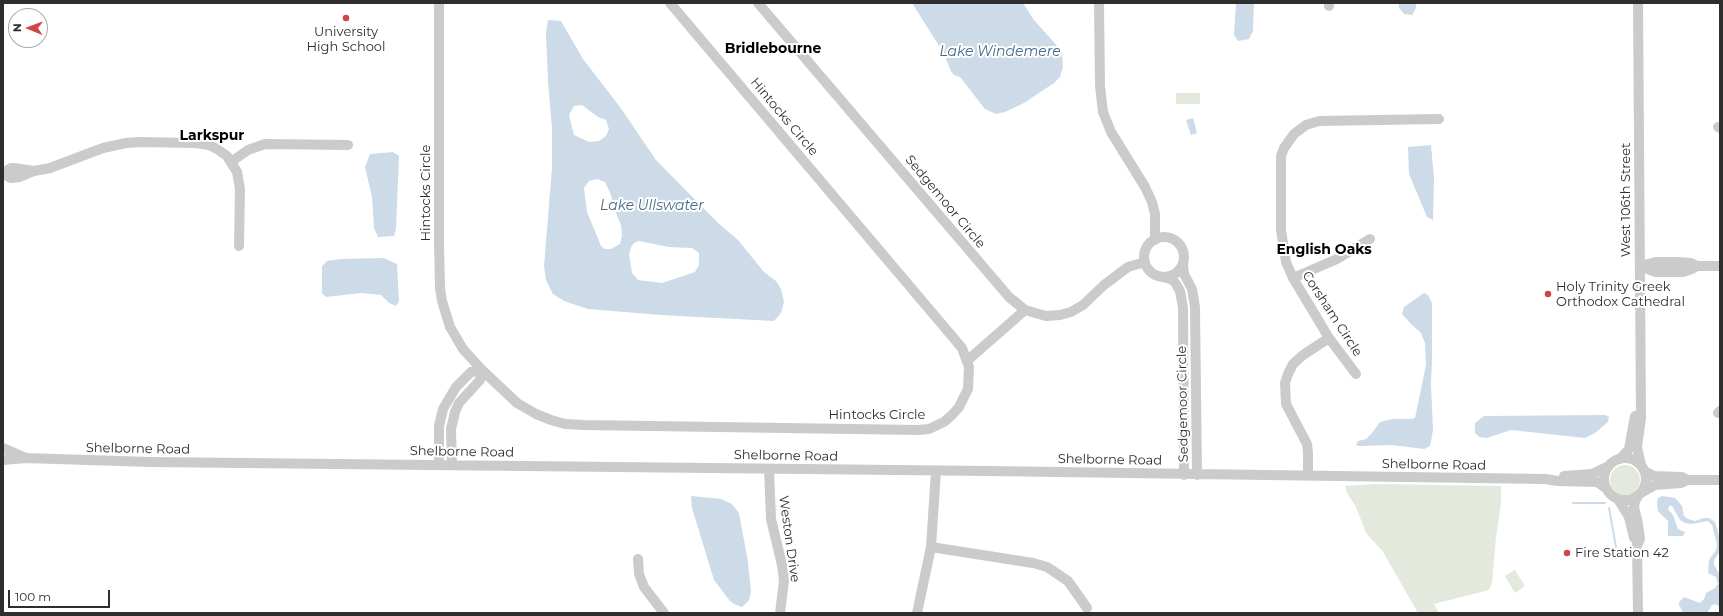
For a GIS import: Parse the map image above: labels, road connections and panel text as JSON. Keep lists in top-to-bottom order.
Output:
{
  "streets": {
    "street": [
      "Hintocks Circle",
      "West 106th Street",
      "Sedgemoor Circle",
      "Corsham Circle",
      "Shelborne Road",
      "Weston Drive"
    ]
  },
  "crossings": [
    ["West 106th Street", "Shelborne Road"],
    ["Sedgemoor Circle", "Shelborne Road"],
    ["Shelborne Road", "Weston Drive"]
  ],
  "districts": ["Bridlebourne", "Larkspur", "English Oaks"],
  "water": ["Lake Windemere", "Lake Ullswater"],
  "places": ["University High School", "Holy Trinity Greek Orthodox Cathedral", "Fire Station 42"],
  "scale_bar": "100 m",
  "north": "left"
}
